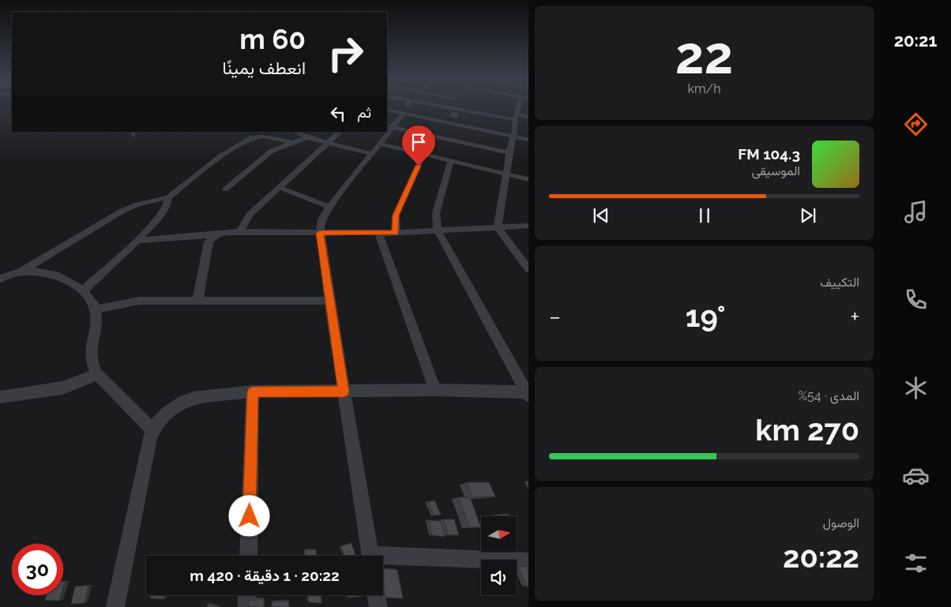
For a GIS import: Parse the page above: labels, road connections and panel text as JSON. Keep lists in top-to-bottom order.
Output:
{
  "north": "right",
  "page": {
    "tabs": "20:21",
    "tile": [
      ["22", "km/h"],
      "التكييف",
      ["المدى · 54%", "270 km"],
      ["الوصول", "20:22"]
    ],
    "turn": ["60 m", "انعطف يمينًا"],
    "then": "ثم",
    "song": ["104.3 FM", "الموسيقى"],
    "heat": ["−", "19°", "+"],
    "limit": "30",
    "trip": "20:22 · 1 دقيقة · 420 m"
  }
}
